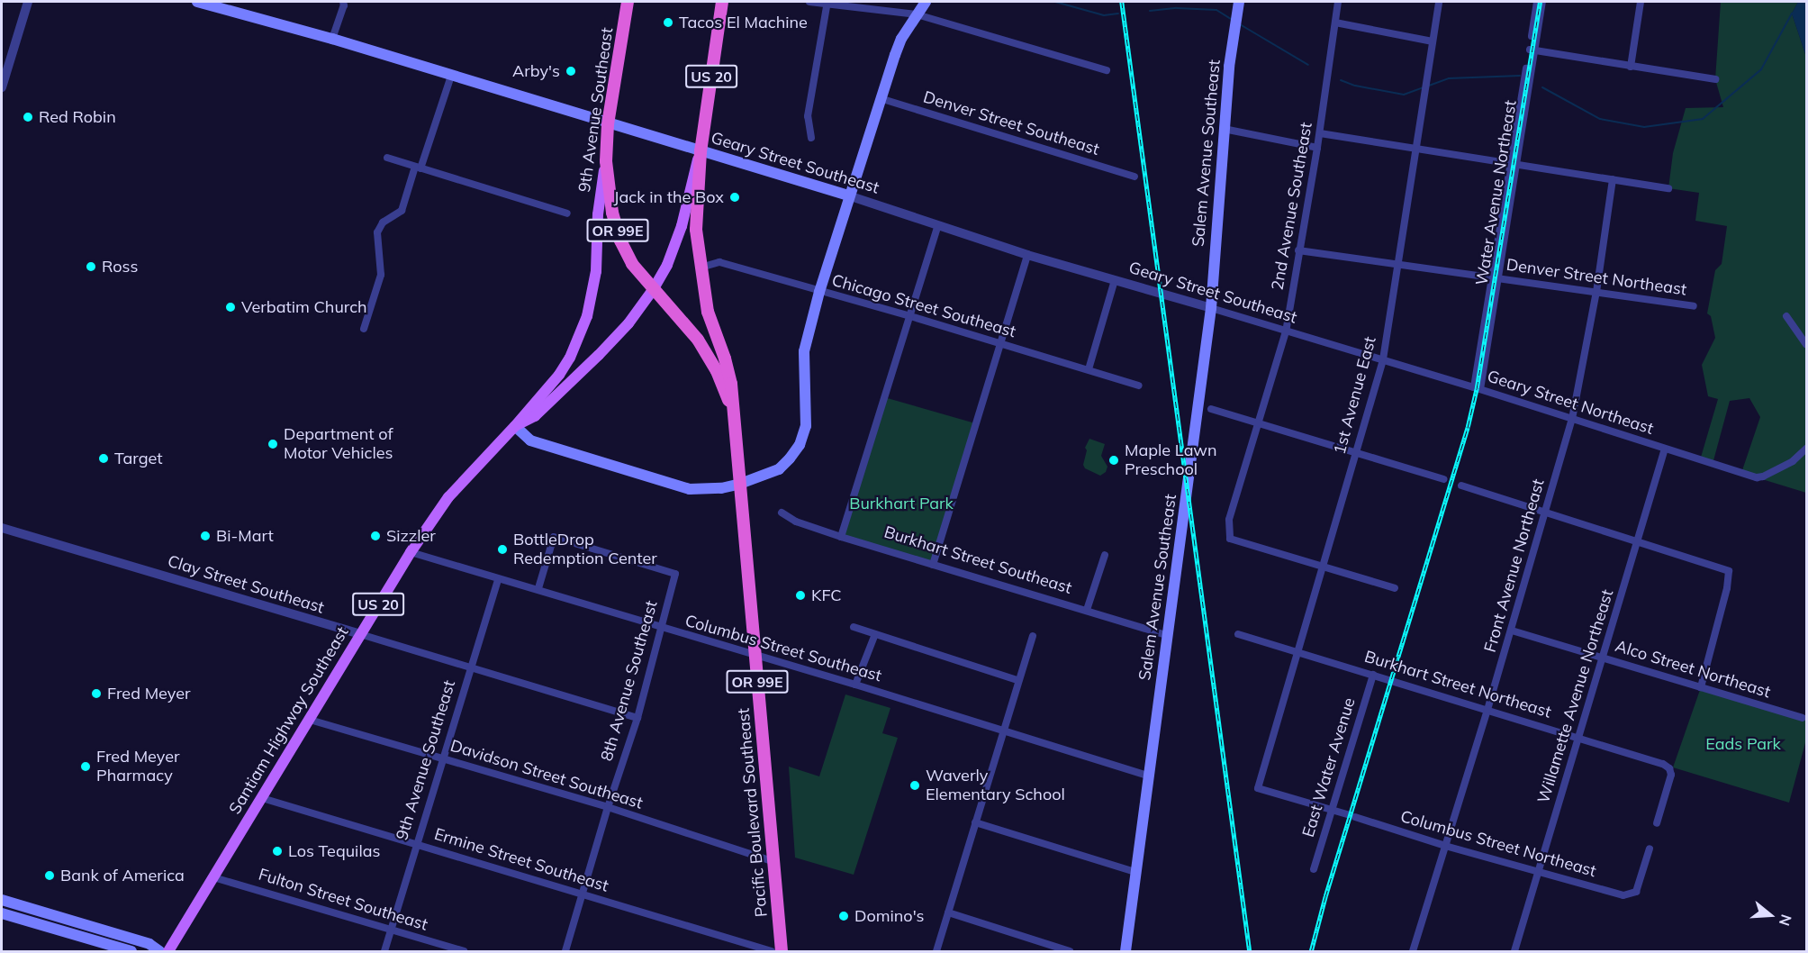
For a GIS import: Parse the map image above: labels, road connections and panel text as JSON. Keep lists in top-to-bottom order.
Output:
{
  "streets": {
    "highway": [
      "US 20",
      "9th Avenue Southeast",
      "OR 99E",
      "Pacific Boulevard Southeast"
    ],
    "main road": ["Salem Avenue Southeast", "Geary Street Southeast", "Santiam Highway Southeast"],
    "street": [
      "Denver Street Southeast",
      "Water Avenue Northeast",
      "2nd Avenue Southeast",
      "Denver Street Northeast",
      "Chicago Street Southeast",
      "1st Avenue East",
      "Geary Street Northeast",
      "Burkhart Street Southeast",
      "Front Avenue Northeast",
      "Clay Street Southeast",
      "Columbus Street Southeast",
      "Alco Street Northeast",
      "8th Avenue Southeast",
      "Burkhart Street Northeast",
      "Willamette Avenue Northeast",
      "East Water Avenue",
      "Davidson Street Southeast",
      "Columbus Street Northeast",
      "Ermine Street Southeast",
      "Fulton Street Southeast"
    ]
  },
  "crossings": [
    ["9th Avenue Southeast", "Geary Street Southeast"],
    ["9th Avenue Southeast", "Clay Street Southeast"],
    ["9th Avenue Southeast", "Columbus Street Southeast"],
    ["9th Avenue Southeast", "Santiam Highway Southeast"],
    ["9th Avenue Southeast", "Davidson Street Southeast"],
    ["9th Avenue Southeast", "Pacific Boulevard Southeast"],
    ["9th Avenue Southeast", "Ermine Street Southeast"],
    ["9th Avenue Southeast", "Fulton Street Southeast"],
    ["Salem Avenue Southeast", "Geary Street Southeast"],
    ["Salem Avenue Southeast", "Burkhart Street Southeast"],
    ["Salem Avenue Southeast", "Columbus Street Southeast"],
    ["Geary Street Southeast", "2nd Avenue Southeast"],
    ["Geary Street Southeast", "1st Avenue East"],
    ["Geary Street Southeast", "Geary Street Northeast"],
    ["Geary Street Southeast", "Santiam Highway Southeast"],
    ["Geary Street Southeast", "Pacific Boulevard Southeast"],
    ["Water Avenue Northeast", "Denver Street Northeast"],
    ["Water Avenue Northeast", "Geary Street Northeast"],
    ["2nd Avenue Southeast", "1st Avenue East"],
    ["Denver Street Northeast", "1st Avenue East"],
    ["Denver Street Northeast", "Front Avenue Northeast"],
    ["Chicago Street Southeast", "Pacific Boulevard Southeast"],
    ["1st Avenue East", "Geary Street Northeast"],
    ["1st Avenue East", "Burkhart Street Northeast"],
    ["1st Avenue East", "East Water Avenue"],
    ["Geary Street Northeast", "Front Avenue Northeast"],
    ["Geary Street Northeast", "Willamette Avenue Northeast"],
    ["Front Avenue Northeast", "Alco Street Northeast"],
    ["Front Avenue Northeast", "Burkhart Street Northeast"],
    ["Front Avenue Northeast", "Columbus Street Northeast"],
    ["Clay Street Southeast", "8th Avenue Southeast"],
    ["Clay Street Southeast", "Santiam Highway Southeast"],
    ["Columbus Street Southeast", "8th Avenue Southeast"],
    ["Columbus Street Southeast", "Santiam Highway Southeast"],
    ["Columbus Street Southeast", "Pacific Boulevard Southeast"],
    ["Alco Street Northeast", "Willamette Avenue Northeast"],
    ["8th Avenue Southeast", "Davidson Street Southeast"],
    ["8th Avenue Southeast", "Ermine Street Southeast"],
    ["Burkhart Street Northeast", "Willamette Avenue Northeast"],
    ["Burkhart Street Northeast", "East Water Avenue"],
    ["Willamette Avenue Northeast", "Columbus Street Northeast"],
    ["Santiam Highway Southeast", "Davidson Street Southeast"],
    ["Santiam Highway Southeast", "Pacific Boulevard Southeast"],
    ["Santiam Highway Southeast", "Ermine Street Southeast"],
    ["Santiam Highway Southeast", "Fulton Street Southeast"],
    ["Davidson Street Southeast", "Pacific Boulevard Southeast"]
  ],
  "parks": ["Burkhart Park", "Eads Park"],
  "places": [
    "Tacos El Machine",
    "Arby's",
    "Red Robin",
    "Jack in the Box",
    "Ross",
    "Verbatim Church",
    "Department of Motor Vehicles",
    "Target",
    "Maple Lawn Preschool",
    "Bi-Mart",
    "Sizzler",
    "BottleDrop Redemption Center",
    "KFC",
    "Fred Meyer",
    "Fred Meyer Pharmacy",
    "Waverly Elementary School",
    "Los Tequilas",
    "Bank of America",
    "Domino's"
  ],
  "north": "right"
}
